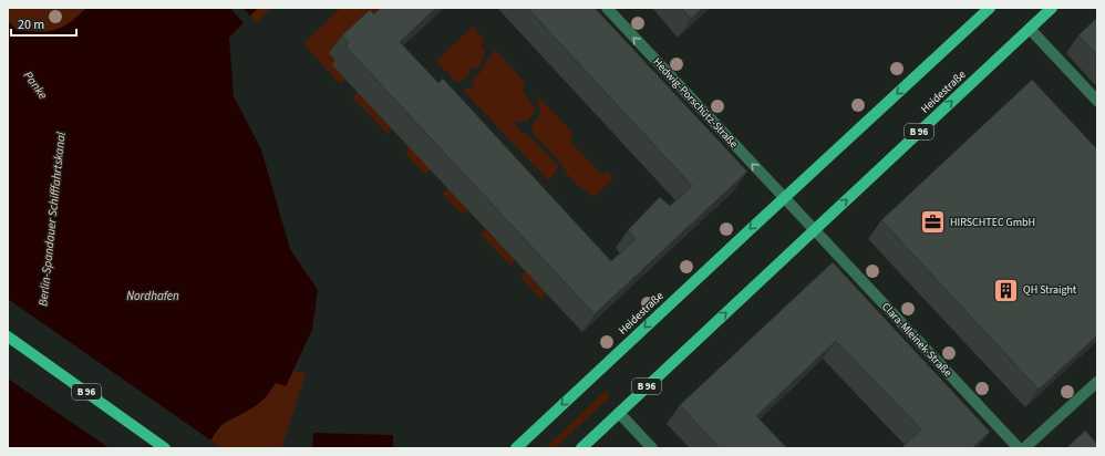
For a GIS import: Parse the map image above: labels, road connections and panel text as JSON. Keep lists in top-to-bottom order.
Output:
{
  "streets": {
    "main road": ["Heidestraße", "B 96"],
    "street": ["Hedwig-Porschütz-Straße", "Clara-Mleinek-Straße"]
  },
  "crossings": [
    ["Heidestraße", "Hedwig-Porschütz-Straße"],
    ["Heidestraße", "Clara-Mleinek-Straße"]
  ],
  "one_way": ["Hedwig-Porschütz-Straße"],
  "water": ["Panke", "Berlin-Spandauer Schifffahrtskanal", "Nordhafen"],
  "places": {
    "office": ["HIRSCHTEC GmbH"],
    "building": ["QH Straight"]
  },
  "scale_bar": "20 m"
}
